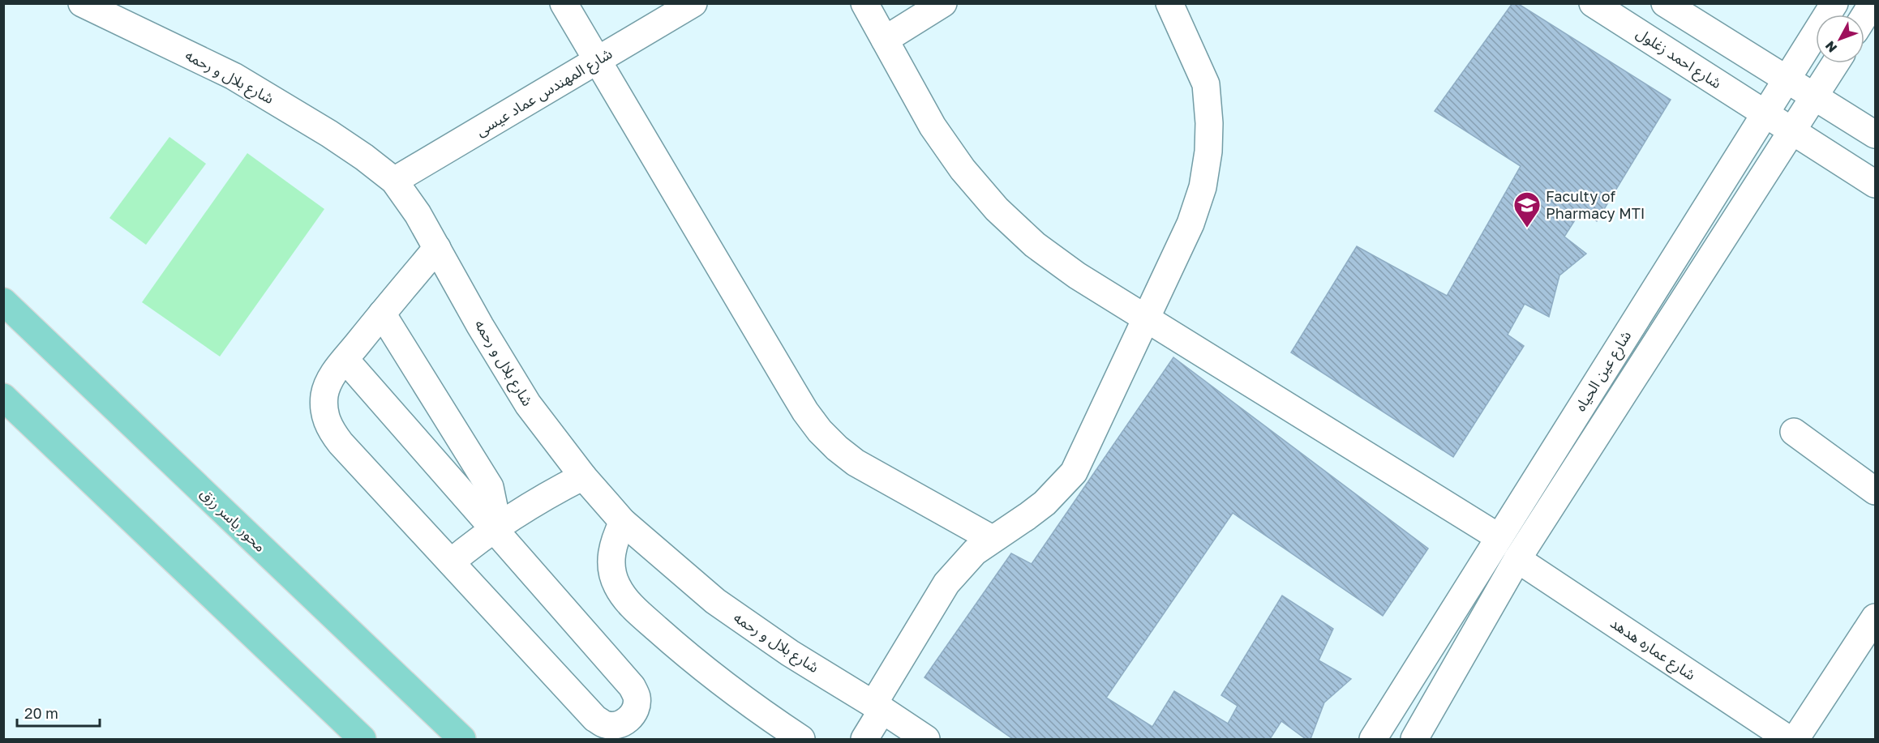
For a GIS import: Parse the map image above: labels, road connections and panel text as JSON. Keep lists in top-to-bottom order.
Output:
{
  "streets": {
    "main road": ["محور ياسر رزق"],
    "street": [
      "شارع احمد زغلول",
      "شارع بلال و رحمه",
      "شارع المهندس عماد عيسى",
      "شارع عين الحياه",
      "شارع عماره هدهد"
    ]
  },
  "crossings": [
    ["شارع احمد زغلول", "شارع عين الحياه"],
    ["شارع بلال و رحمه", "شارع المهندس عماد عيسى"],
    ["شارع عين الحياه", "شارع عماره هدهد"]
  ],
  "places": {
    "school or university": ["Faculty of Pharmacy MTI"]
  },
  "scale_bar": "20 m",
  "north": "bottom left"
}
